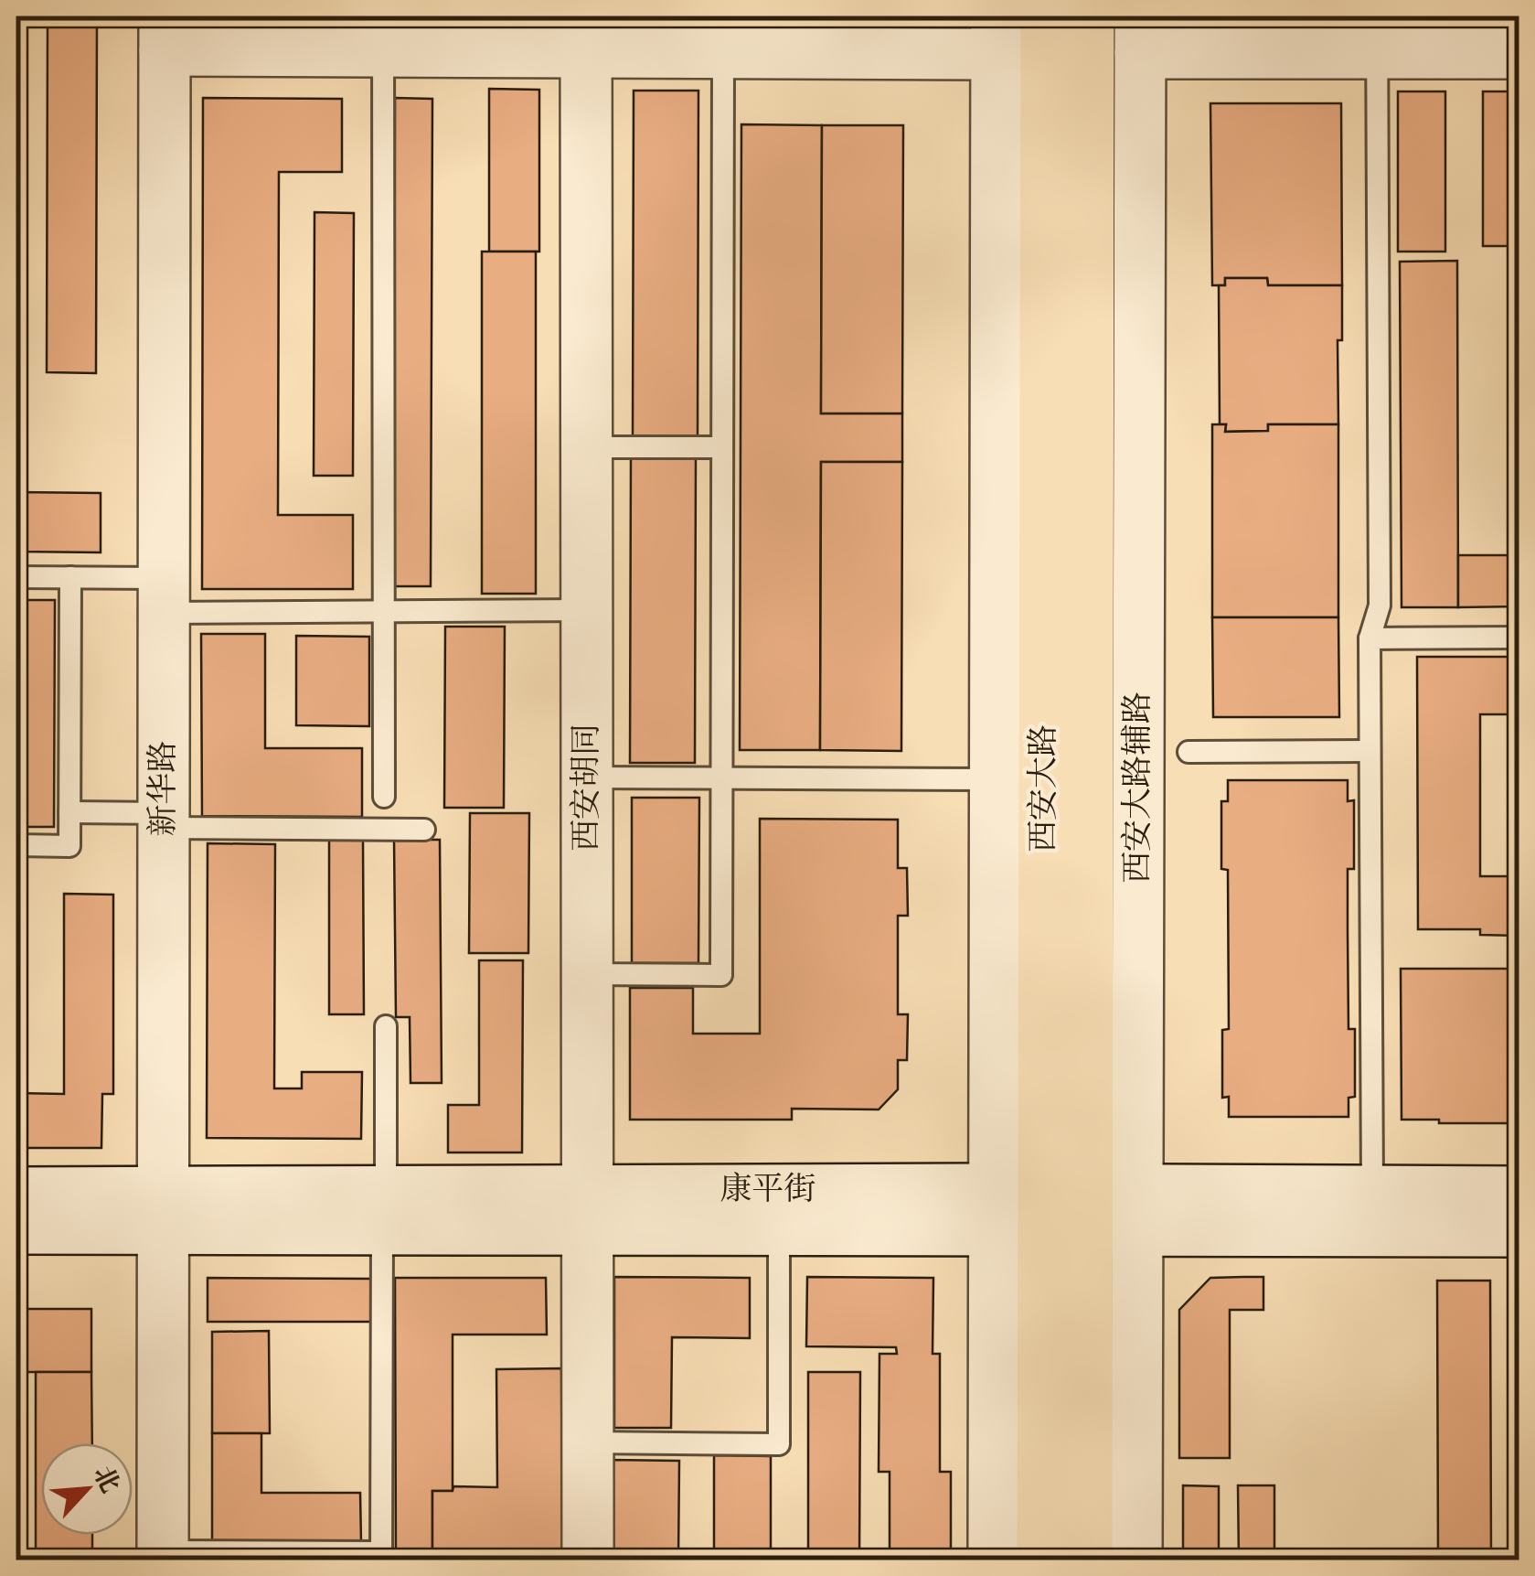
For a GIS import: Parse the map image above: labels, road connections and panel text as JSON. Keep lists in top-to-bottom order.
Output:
{
  "streets": {
    "main road": ["西安大路"],
    "street": [
      "西安胡同",
      "西安大路辅路",
      "新华路",
      "康平街"
    ]
  },
  "crossings": [
    ["西安胡同", "康平街"],
    ["西安大路辅路", "康平街"],
    ["新华路", "康平街"],
    ["西安大路", "康平街"]
  ],
  "north": "top right"
}
